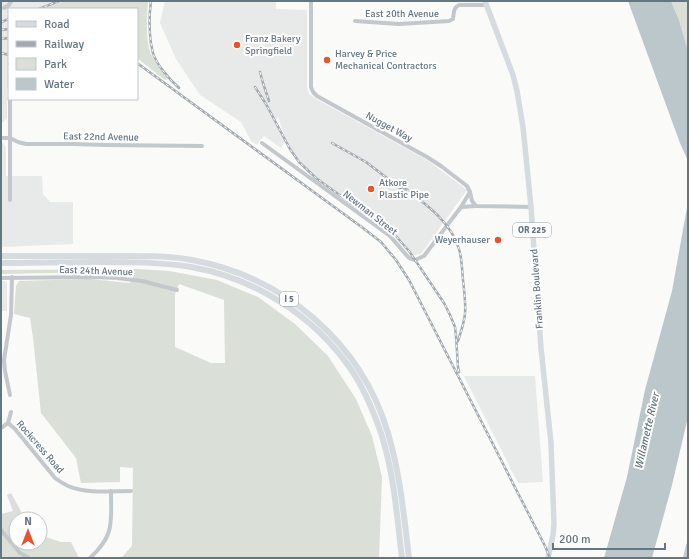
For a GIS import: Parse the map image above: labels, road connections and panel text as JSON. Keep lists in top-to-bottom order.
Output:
{
  "streets": {
    "highway": ["I 5"],
    "main road": ["OR 225", "Franklin Boulevard"],
    "street": [
      "East 20th Avenue",
      "Nugget Way",
      "East 22nd Avenue",
      "Newman Street",
      "East 24th Avenue",
      "Rockcress Road"
    ]
  },
  "crossings": [
    ["East 20th Avenue", "Franklin Boulevard"]
  ],
  "water": ["Willamette River"],
  "places": [
    "Franz Bakery Springfield",
    "Harvey & Price Mechanical Contractors",
    "Atkore Plastic Pipe",
    "Weyerhauser"
  ],
  "legend": [
    "Road",
    "Railway",
    "Park",
    "Water"
  ],
  "scale_bar": "200 m",
  "north": "top"
}
